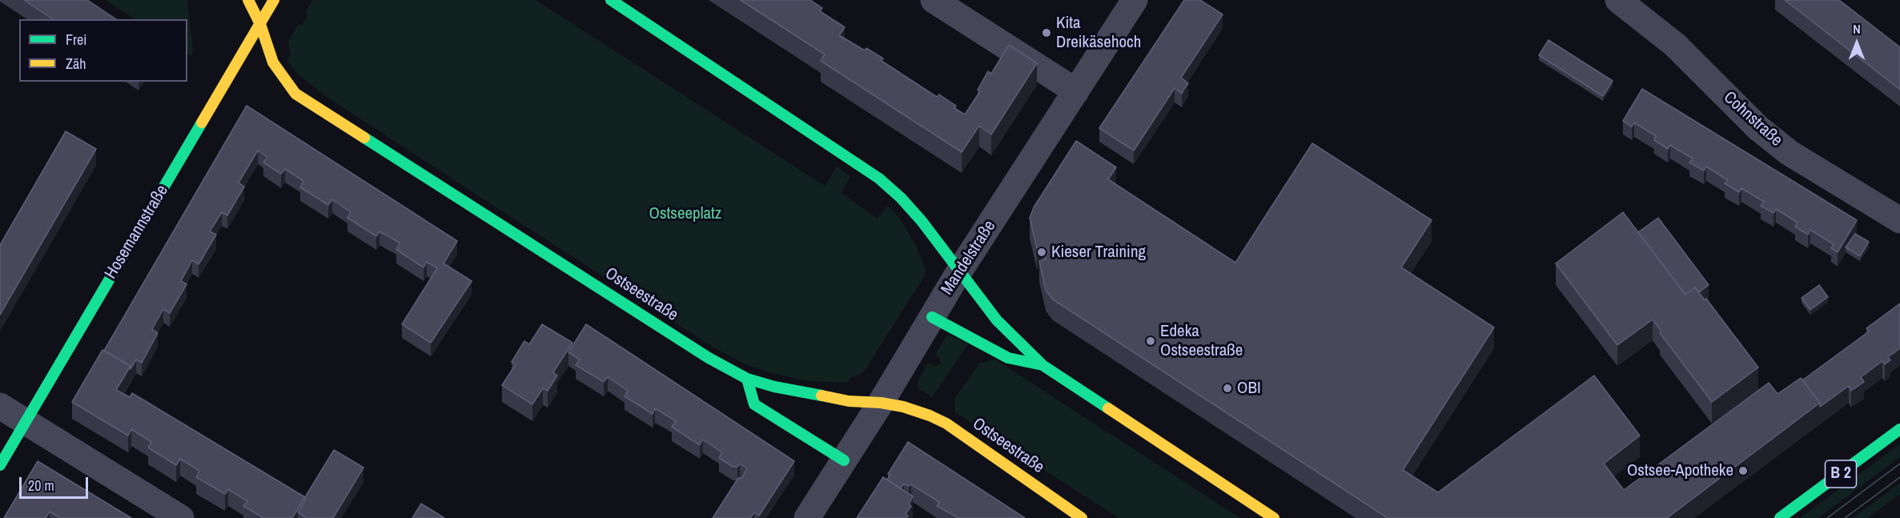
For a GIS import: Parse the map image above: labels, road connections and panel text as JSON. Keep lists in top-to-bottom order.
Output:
{
  "streets": {
    "main road": ["Hosemannstraße", "Ostseestraße", "B 2"],
    "street": ["Cohnstraße", "Mandelstraße"]
  },
  "crossings": [
    ["Hosemannstraße", "Ostseestraße"],
    ["Mandelstraße", "Ostseestraße"]
  ],
  "parks": ["Ostseeplatz"],
  "places": [
    "Kita Dreikäsehoch",
    "Kieser Training",
    "Edeka Ostseestraße",
    "OBI",
    "Ostsee-Apotheke"
  ],
  "legend": ["Frei", "Zäh"],
  "scale_bar": "20 m",
  "north": "top"
}
